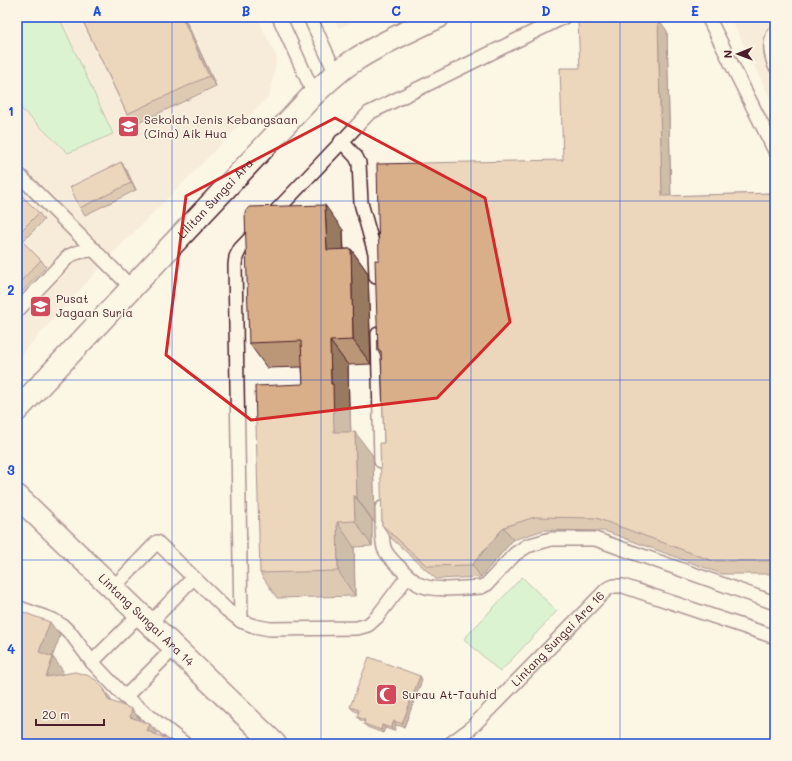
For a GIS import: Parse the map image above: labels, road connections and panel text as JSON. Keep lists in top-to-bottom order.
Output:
{
  "streets": {
    "street": ["Lilitan Sungai Ara", "Lintang Sungai Ara 14"],
    "lane": ["Lintang Sungai Ara 16"]
  },
  "places": {
    "school or university": ["Sekolah Jenis Kebangsaan (Cina) Aik Hua", "Pusat Jagaan Suria"],
    "mosque": ["Surau At-Tauhid"]
  },
  "scale_bar": "20 m",
  "north": "left",
  "grid": {
    "columns": [
      "A",
      "B",
      "C",
      "D",
      "E"
    ],
    "rows": [
      "1",
      "2",
      "3",
      "4"
    ]
  }
}
